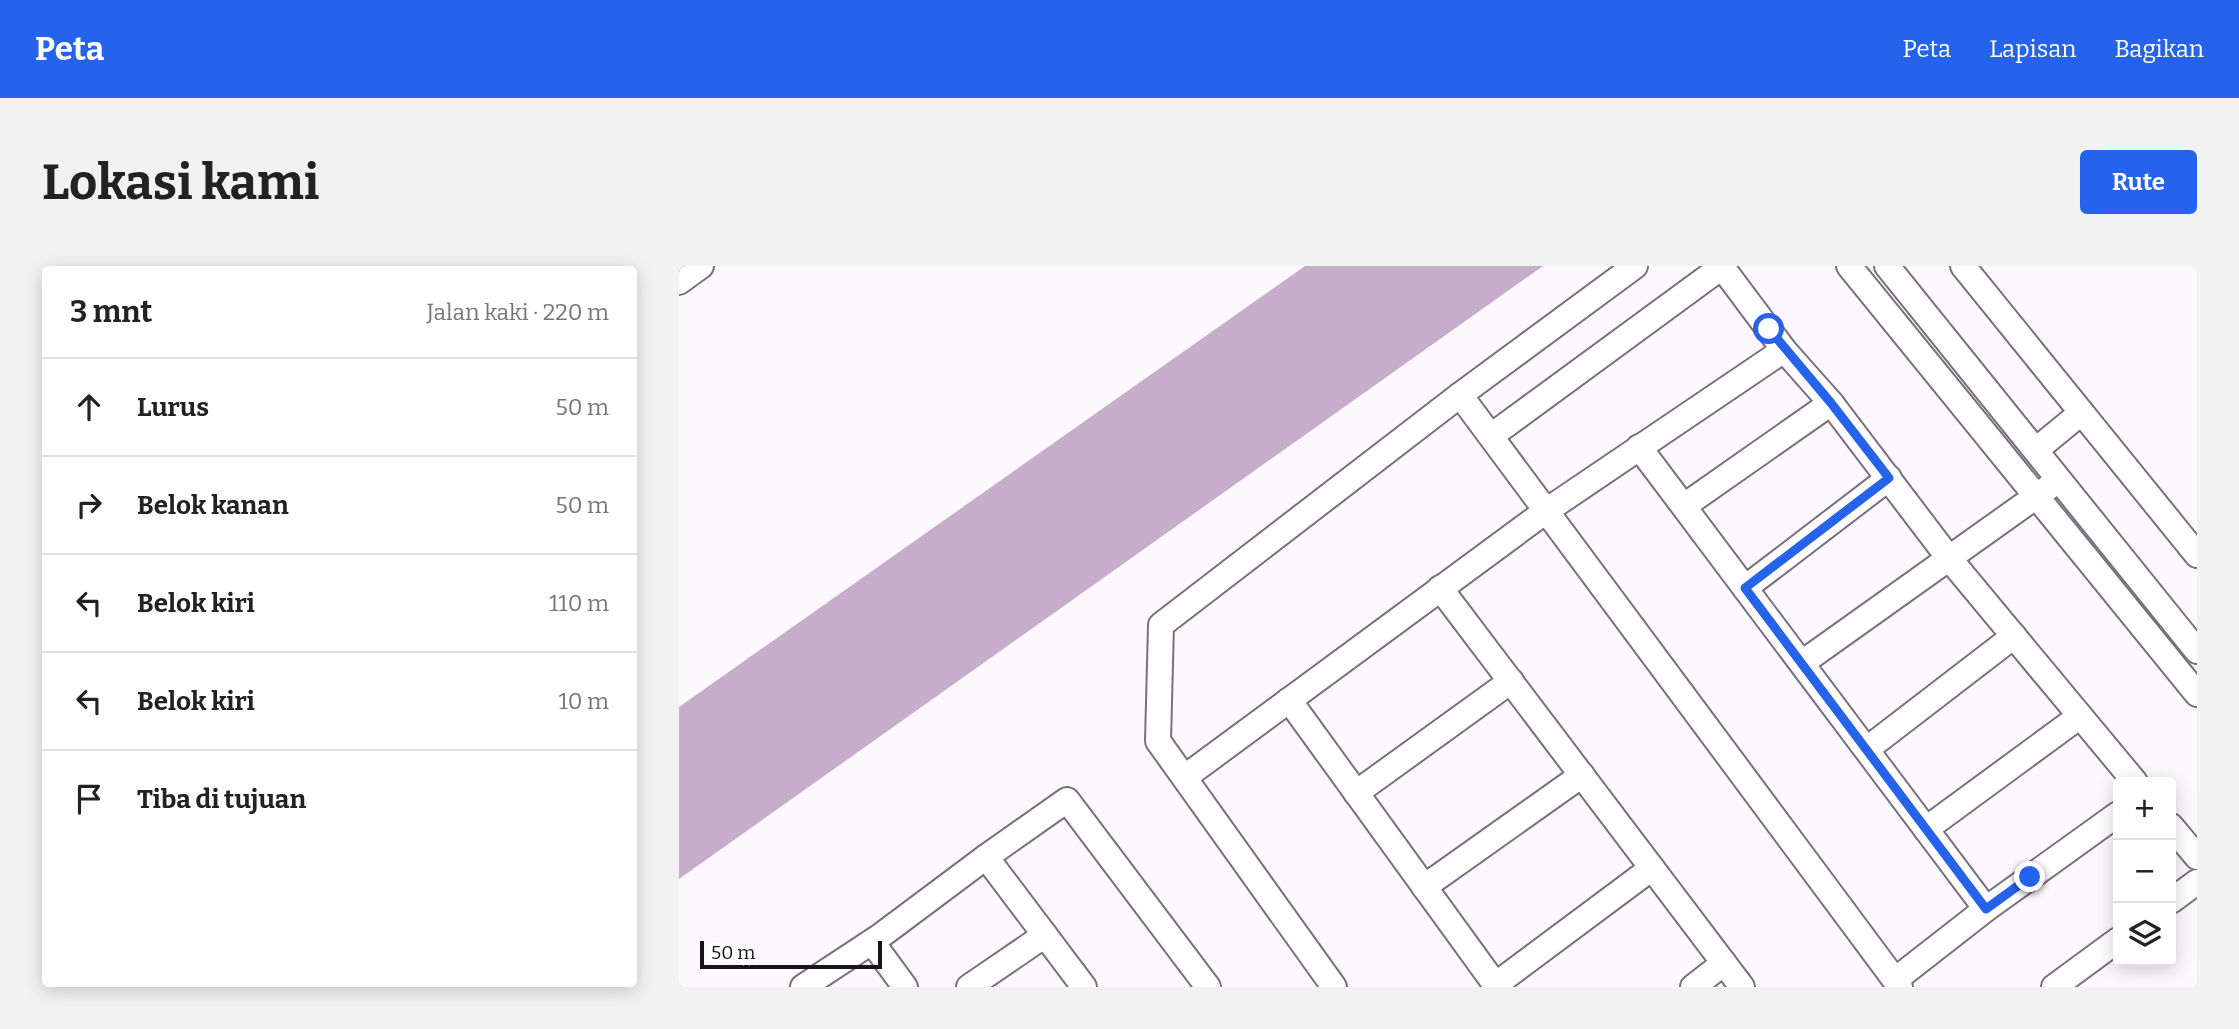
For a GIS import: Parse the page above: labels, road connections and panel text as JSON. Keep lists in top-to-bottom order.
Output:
{
  "scale_bar": "50 m",
  "page": {
    "header": "Peta",
    "nav": ["Peta", "Lapisan", "Bagikan"],
    "buttons": "Rute",
    "title": "Lokasi kami",
    "heading": ["3 mnt", "Jalan kaki · 220 m"],
    "list": [
      ["Lurus", "50 m"],
      ["Belok kanan", "50 m"],
      ["Belok kiri", "110 m"],
      ["Belok kiri", "10 m"],
      "Tiba di tujuan"
    ],
    "map_buttons": ["+", "−"],
    "scale": "50 m"
  }
}
